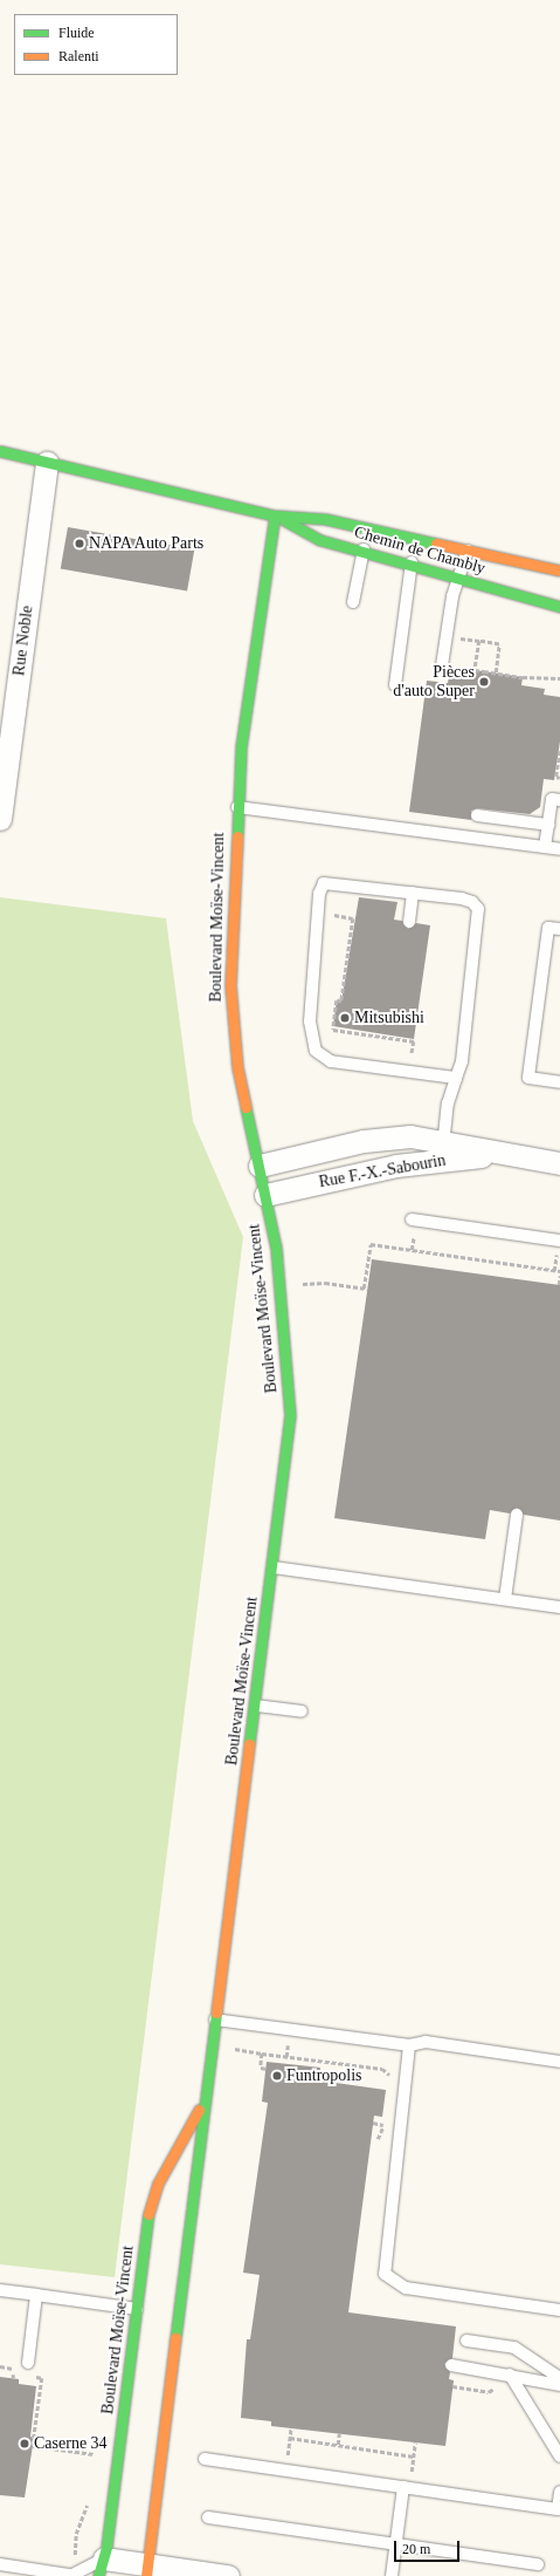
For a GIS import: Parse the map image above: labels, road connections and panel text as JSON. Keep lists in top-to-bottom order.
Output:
{
  "streets": {
    "street": [
      "Chemin de Chambly",
      "Rue Noble",
      "Boulevard Moïse-Vincent",
      "Rue F.-X.-Sabourin"
    ]
  },
  "crossings": [
    ["Chemin de Chambly", "Rue Noble"],
    ["Chemin de Chambly", "Boulevard Moïse-Vincent"],
    ["Boulevard Moïse-Vincent", "Rue F.-X.-Sabourin"]
  ],
  "places": [
    "NAPA Auto Parts",
    "Pièces d'auto Super",
    "Mitsubishi",
    "Funtropolis",
    "Caserne 34"
  ],
  "legend": ["Fluide", "Ralenti"],
  "scale_bar": "20 m"
}
